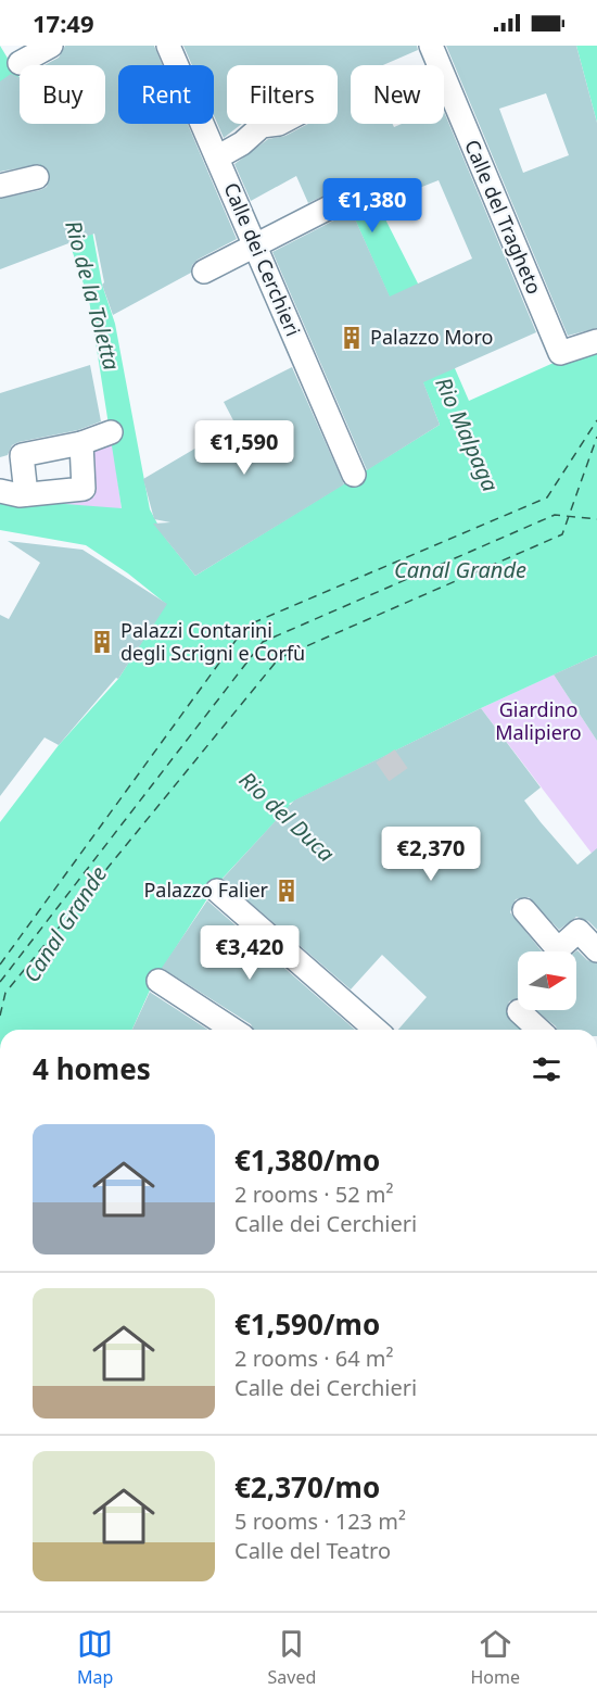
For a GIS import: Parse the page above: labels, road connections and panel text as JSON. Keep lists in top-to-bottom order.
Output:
{
  "streets": {
    "street": ["Calle del Tragheto", "Calle dei Cerchieri"]
  },
  "water": [
    "Rio de la Toletta",
    "Rio Malpaga",
    "Canal Grande",
    "Rio del Duca"
  ],
  "parks": ["Giardino Malipiero"],
  "places": {
    "building": ["Palazzo Moro", "Palazzi Contarini degli Scrigni e Corfù", "Palazzo Falier"]
  },
  "north": "right",
  "page": {
    "status": "17:49",
    "chip": [
      "Buy",
      "Rent",
      "Filters",
      "New"
    ],
    "price": [
      "€1,380",
      "€1,590",
      "€2,370",
      "€3,420"
    ],
    "heading": "4 homes",
    "list": [
      {
        "name": "€1,380/mo",
        "note": "2 rooms · 52 m² · Calle dei Cerchieri"
      },
      {
        "name": "€1,590/mo",
        "note": "2 rooms · 64 m² · Calle dei Cerchieri"
      },
      {
        "name": "€2,370/mo",
        "note": "5 rooms · 123 m² · Calle del Teatro"
      }
    ],
    "tabs": ["Map", "Saved", "Home"]
  }
}
